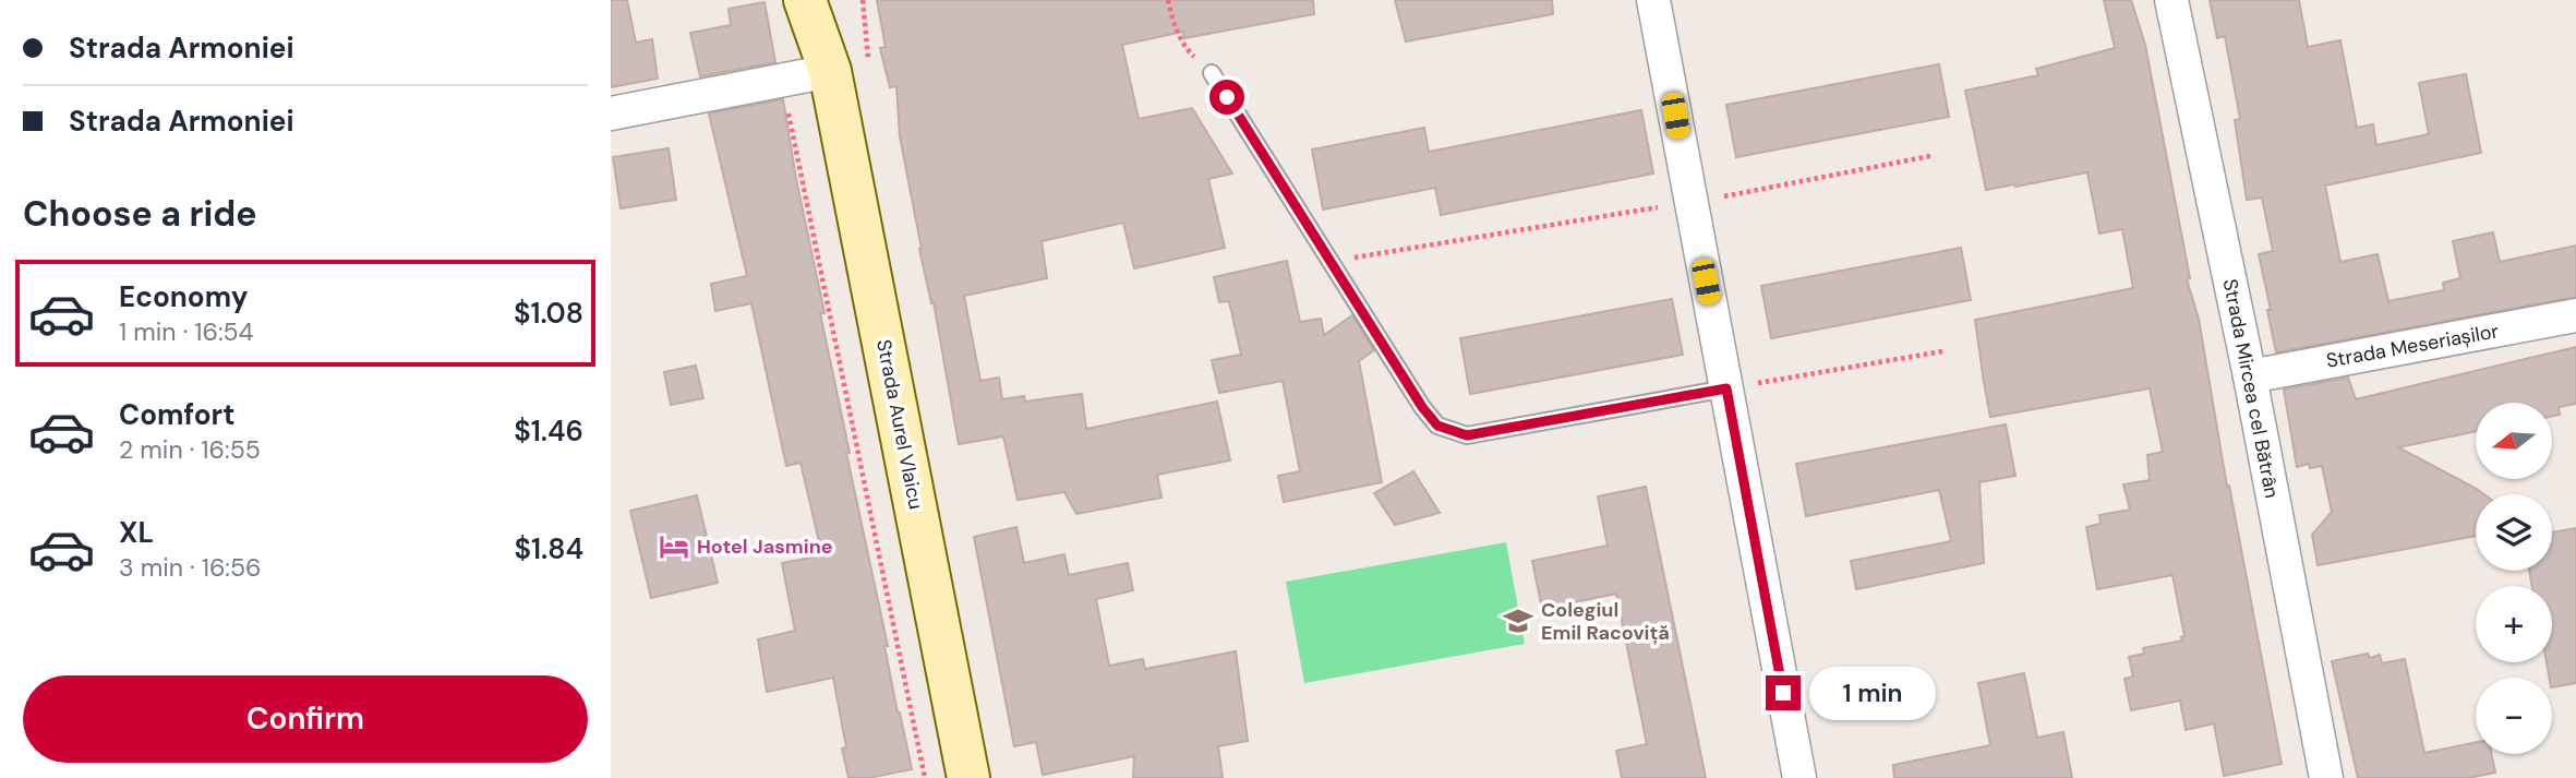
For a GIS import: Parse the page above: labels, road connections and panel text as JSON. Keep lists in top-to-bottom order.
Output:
{
  "streets": {
    "main road": ["Strada Aurel Vlaicu"],
    "street": ["Strada Meseriașilor", "Strada Mircea cel Bătrân"]
  },
  "crossings": [
    ["Strada Meseriașilor", "Strada Mircea cel Bătrân"]
  ],
  "places": {
    "hotel": ["Hotel Jasmine"],
    "school or university": ["Colegiul Emil Racoviță"]
  },
  "north": "left",
  "page": {
    "banner": ["Strada Armoniei", "Strada Armoniei"],
    "heading": "Choose a ride",
    "list": [
      {
        "name": "Economy",
        "note": "1 min · 16:54",
        "value": "$1.08"
      },
      {
        "name": "Comfort",
        "note": "2 min · 16:55",
        "value": "$1.46"
      },
      {
        "name": "XL",
        "note": "3 min · 16:56",
        "value": "$1.84"
      }
    ],
    "map_buttons": ["+", "−"],
    "buttons": "Confirm",
    "bubble": "1 min"
  }
}
